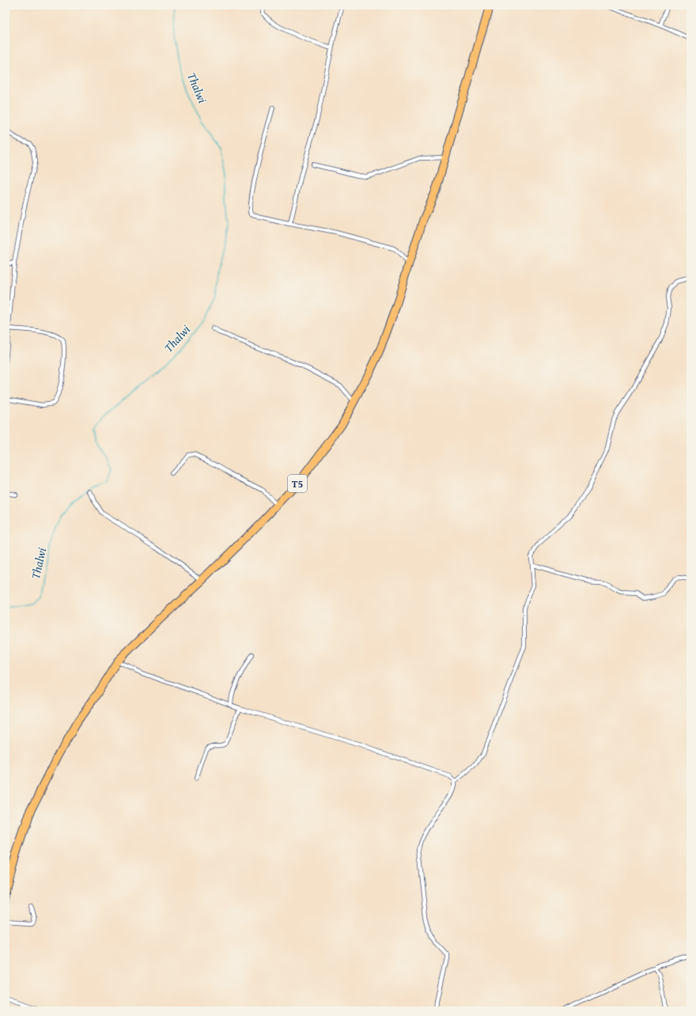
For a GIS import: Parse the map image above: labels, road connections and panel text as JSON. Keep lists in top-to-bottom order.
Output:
{
  "streets": {
    "highway": ["T5"]
  },
  "water": ["Thalwi"]
}
